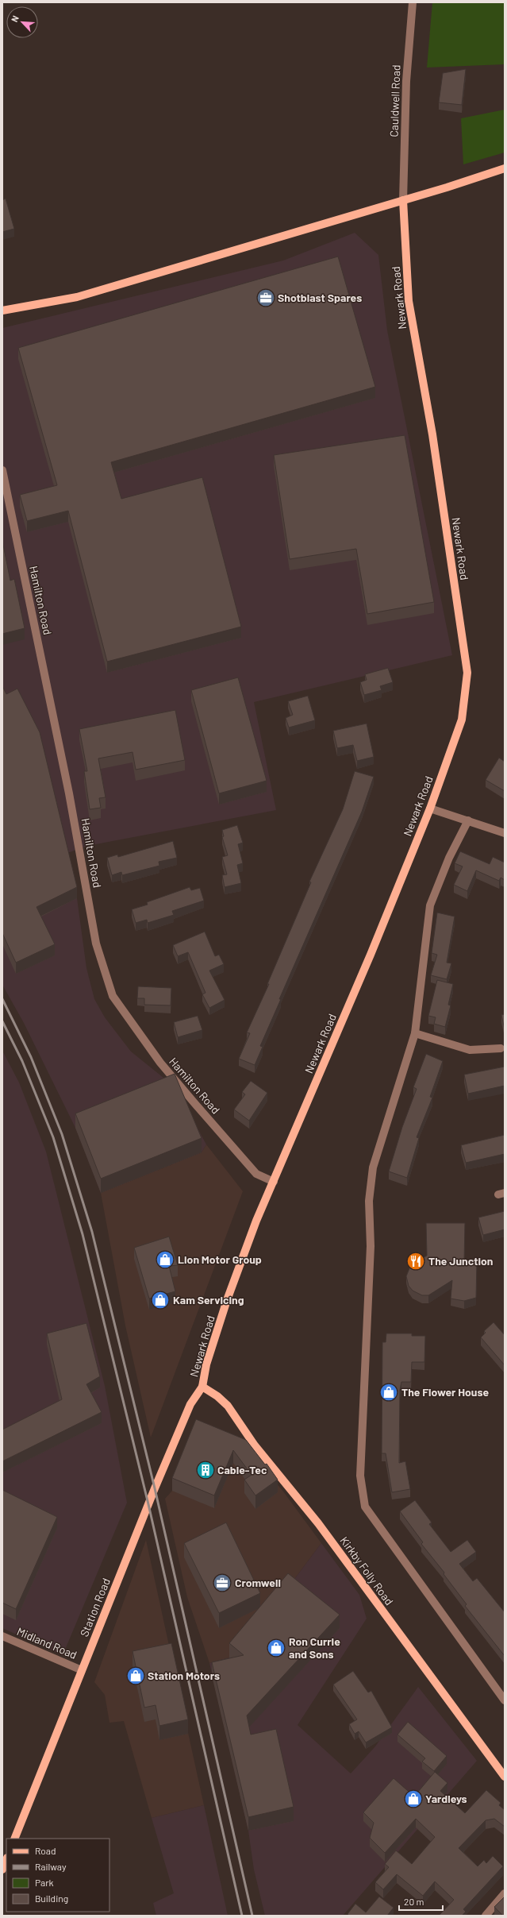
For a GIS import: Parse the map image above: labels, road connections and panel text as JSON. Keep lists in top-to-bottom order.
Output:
{
  "streets": {
    "main road": ["Newark Road", "Kirkby Folly Road", "Station Road"],
    "street": ["Cauldwell Road", "Hamilton Road", "Midland Road"]
  },
  "crossings": [
    ["Cauldwell Road", "Newark Road"],
    ["Newark Road", "Hamilton Road"],
    ["Newark Road", "Kirkby Folly Road"],
    ["Newark Road", "Station Road"],
    ["Kirkby Folly Road", "Station Road"],
    ["Station Road", "Midland Road"]
  ],
  "places": {
    "office": ["Shotblast Spares", "Cromwell"],
    "shop": [
      "Lion Motor Group",
      "Kam Servicing",
      "The Flower House",
      "Ron Currie and Sons",
      "Station Motors",
      "Yardleys"
    ],
    "restaurant": ["The Junction"],
    "building": ["Cable-Tec"]
  },
  "legend": [
    "Road",
    "Railway",
    "Park",
    "Building"
  ],
  "scale_bar": "20 m",
  "north": "top left"
}
